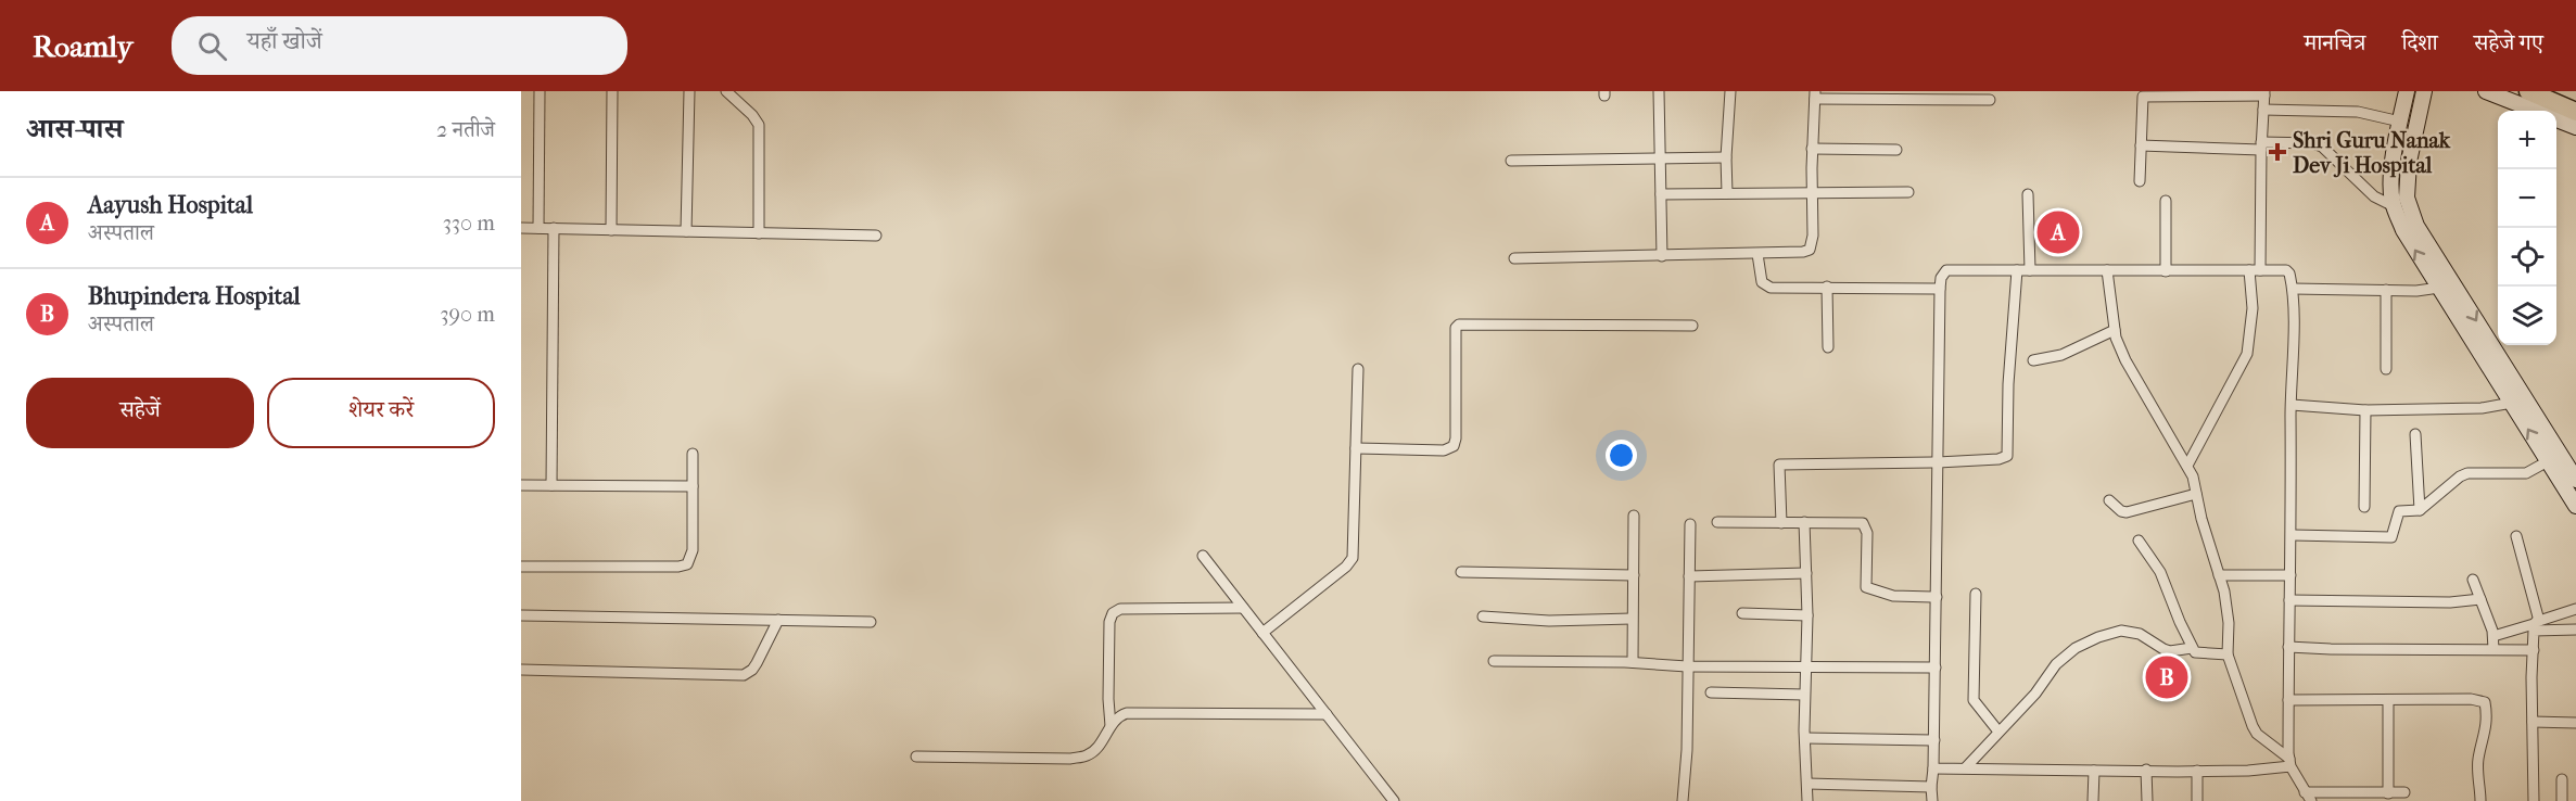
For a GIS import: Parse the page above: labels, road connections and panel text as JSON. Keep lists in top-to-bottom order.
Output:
{
  "places": {
    "health": ["Shri Guru Nanak Dev Ji Hospital"]
  },
  "page": {
    "header": "Roamly",
    "search": "यहाँ खोजें",
    "nav": ["मानचित्र", "दिशा", "सहेजे गए"],
    "heading": ["आस-पास", "2 नतीजे"],
    "map_buttons": ["+", "−"],
    "list": [
      {
        "mark": "A",
        "name": "Aayush Hospital",
        "note": "अस्पताल",
        "value": "330 m"
      },
      {
        "mark": "B",
        "name": "Bhupindera Hospital",
        "note": "अस्पताल",
        "value": "390 m"
      }
    ],
    "pins": ["A", "B"],
    "buttons": ["सहेजें", "शेयर करें"]
  }
}
